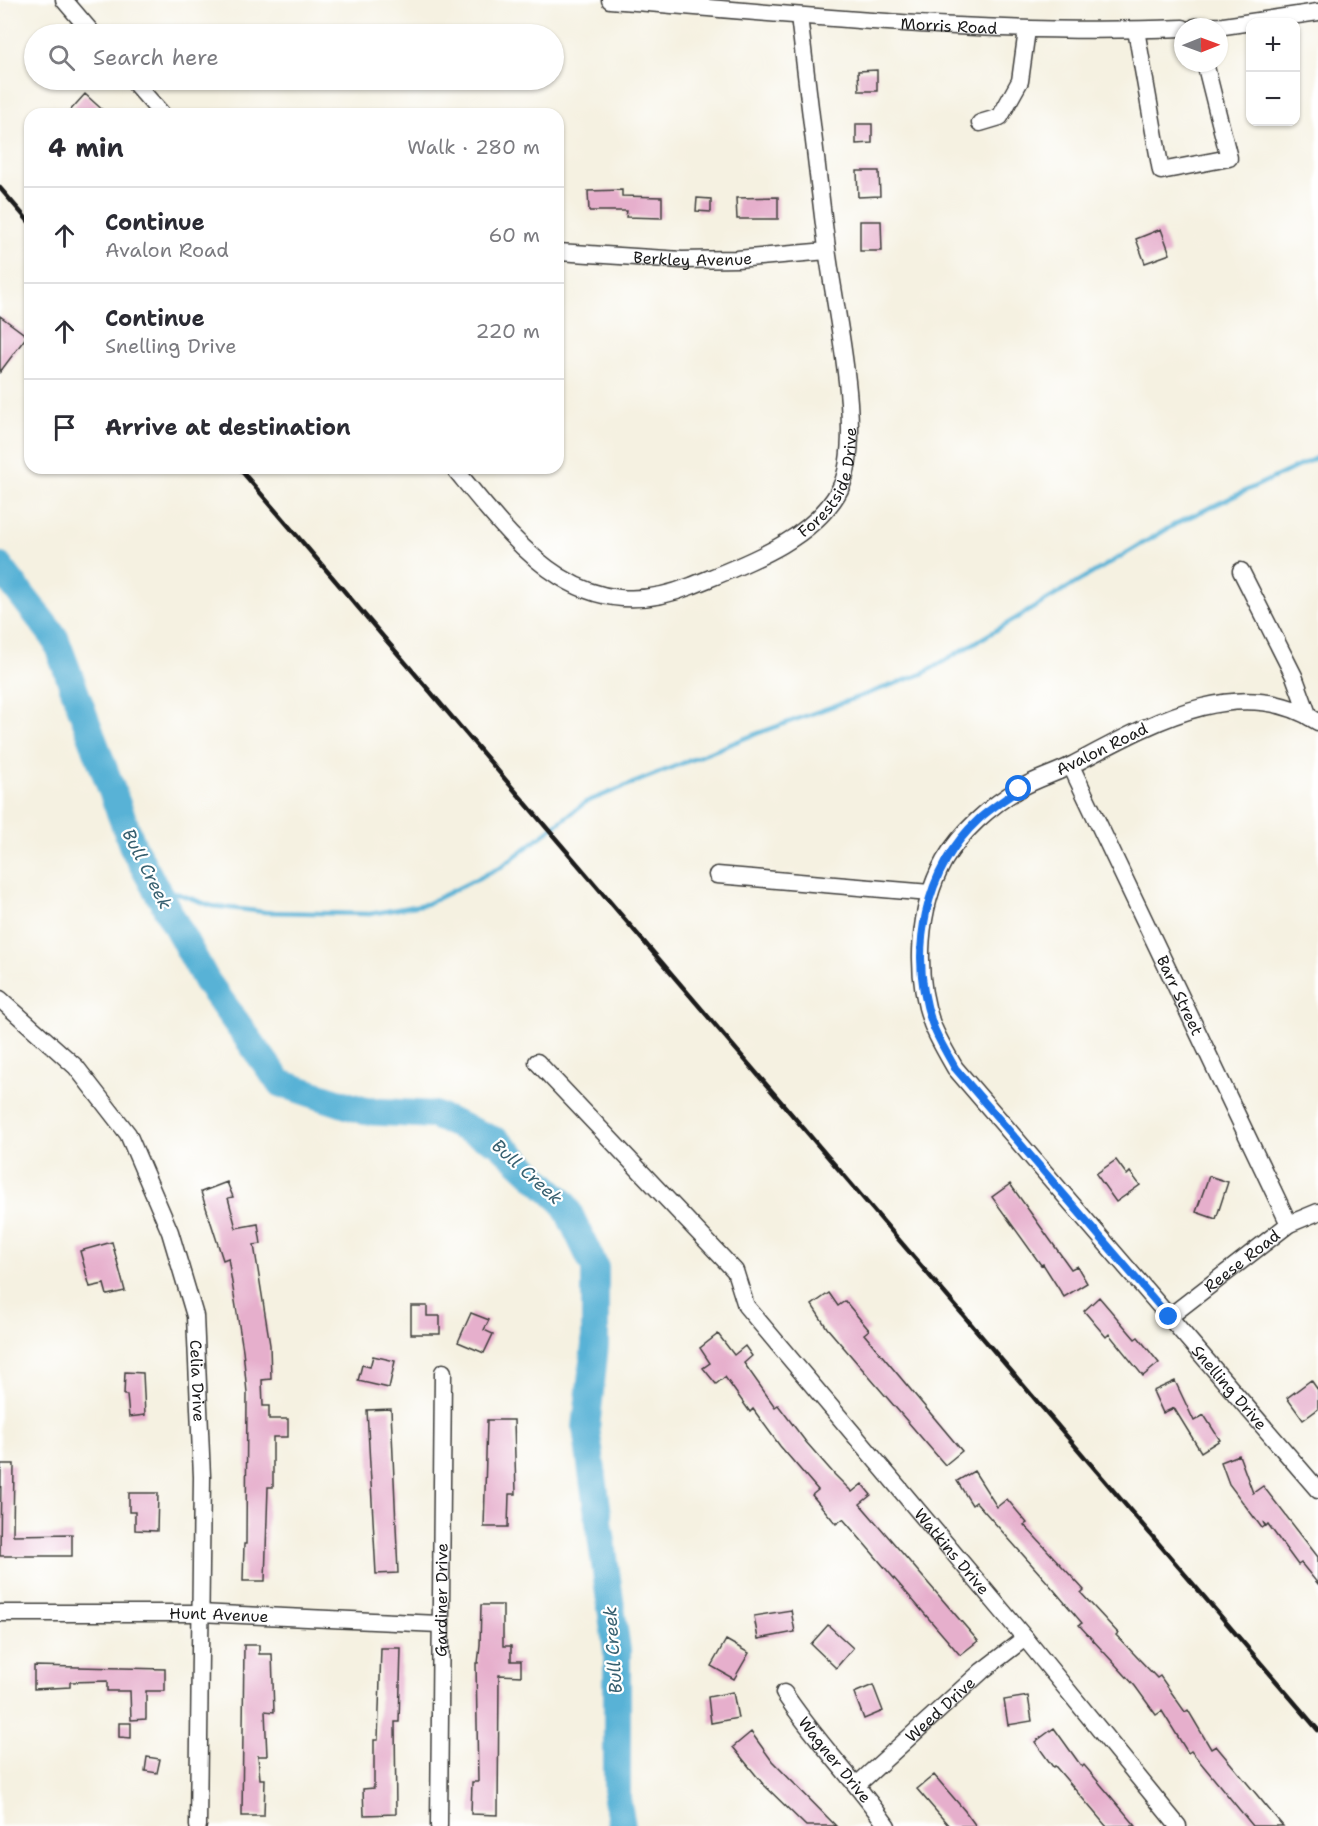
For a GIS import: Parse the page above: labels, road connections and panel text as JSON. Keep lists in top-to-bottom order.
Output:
{
  "streets": {
    "street": [
      "Morris Road",
      "Berkley Avenue",
      "Forestside Drive",
      "Avalon Road",
      "Barr Street",
      "Reese Road",
      "Celia Drive",
      "Snelling Drive",
      "Watkins Drive",
      "Gardiner Drive",
      "Hunt Avenue",
      "Weed Drive",
      "Wagner Drive"
    ]
  },
  "crossings": [
    ["Morris Road", "Forestside Drive"],
    ["Berkley Avenue", "Forestside Drive"],
    ["Avalon Road", "Barr Street"],
    ["Avalon Road", "Snelling Drive"],
    ["Barr Street", "Reese Road"],
    ["Reese Road", "Snelling Drive"],
    ["Celia Drive", "Hunt Avenue"],
    ["Watkins Drive", "Weed Drive"],
    ["Gardiner Drive", "Hunt Avenue"],
    ["Weed Drive", "Wagner Drive"]
  ],
  "water": ["Bull Creek"],
  "north": "right",
  "page": {
    "map_buttons": ["+", "−"],
    "search": "Search here",
    "heading": ["4 min", "Walk · 280 m"],
    "list": [
      ["Continue", "Avalon Road", "60 m"],
      ["Continue", "Snelling Drive", "220 m"],
      "Arrive at destination"
    ]
  }
}
